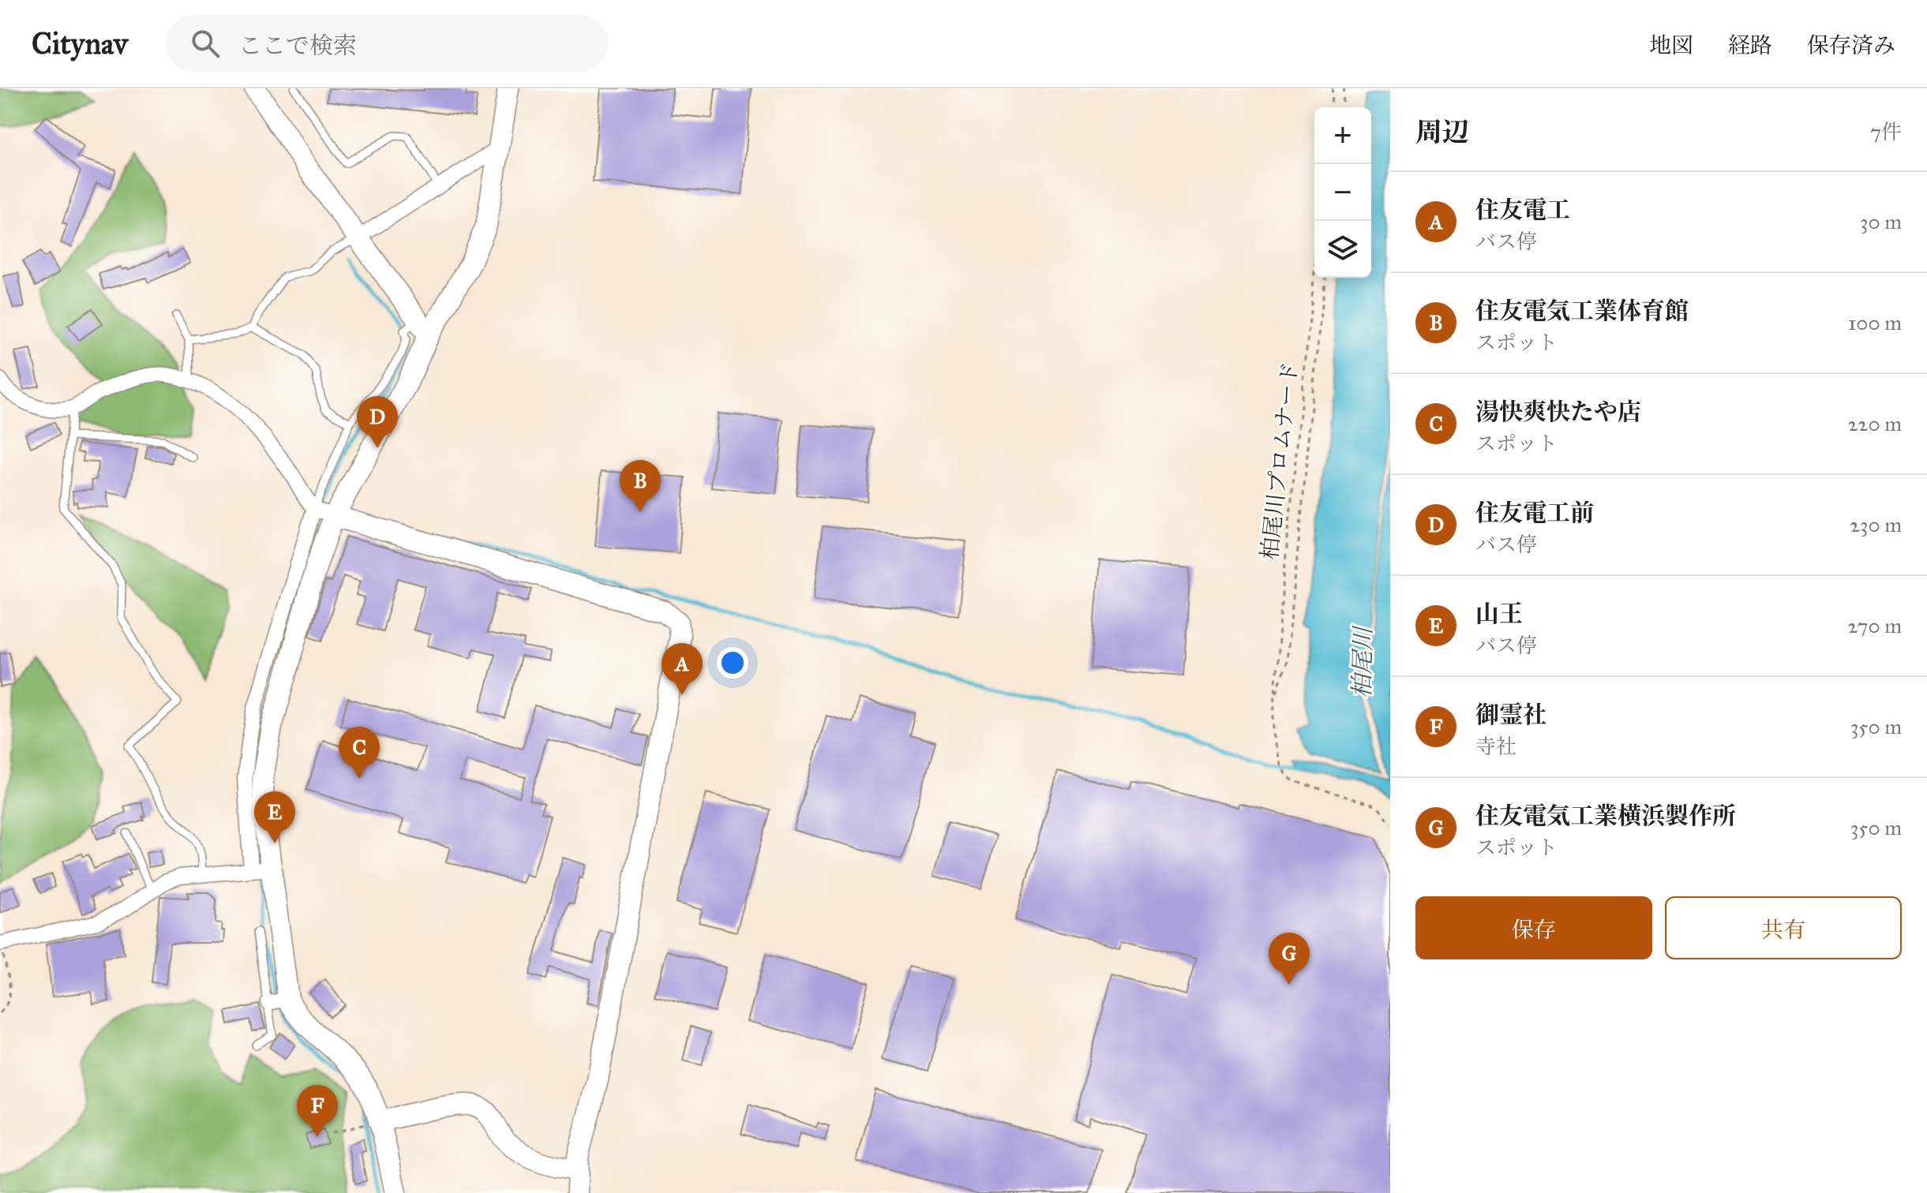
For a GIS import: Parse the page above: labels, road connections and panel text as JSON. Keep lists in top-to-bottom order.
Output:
{
  "streets": {
    "path": ["柏尾川プロムナード"]
  },
  "water": ["柏尾川"],
  "page": {
    "header": "Citynav",
    "search": "ここで検索",
    "nav": ["地図", "経路", "保存済み"],
    "heading": ["周辺", "7件"],
    "map_buttons": ["+", "−"],
    "list": [
      {
        "mark": "A",
        "name": "住友電工",
        "note": "バス停",
        "value": "30 m"
      },
      {
        "mark": "B",
        "name": "住友電気工業体育館",
        "note": "スポット",
        "value": "100 m"
      },
      {
        "mark": "C",
        "name": "湯快爽快たや店",
        "note": "スポット",
        "value": "220 m"
      },
      {
        "mark": "D",
        "name": "住友電工前",
        "note": "バス停",
        "value": "230 m"
      },
      {
        "mark": "E",
        "name": "山王",
        "note": "バス停",
        "value": "270 m"
      },
      {
        "mark": "F",
        "name": "御霊社",
        "note": "寺社",
        "value": "350 m"
      },
      {
        "mark": "G",
        "name": "住友電気工業横浜製作所",
        "note": "スポット",
        "value": "350 m"
      }
    ],
    "pins": [
      "D",
      "B",
      "A",
      "C",
      "E",
      "G",
      "F"
    ],
    "buttons": ["保存", "共有"]
  }
}
